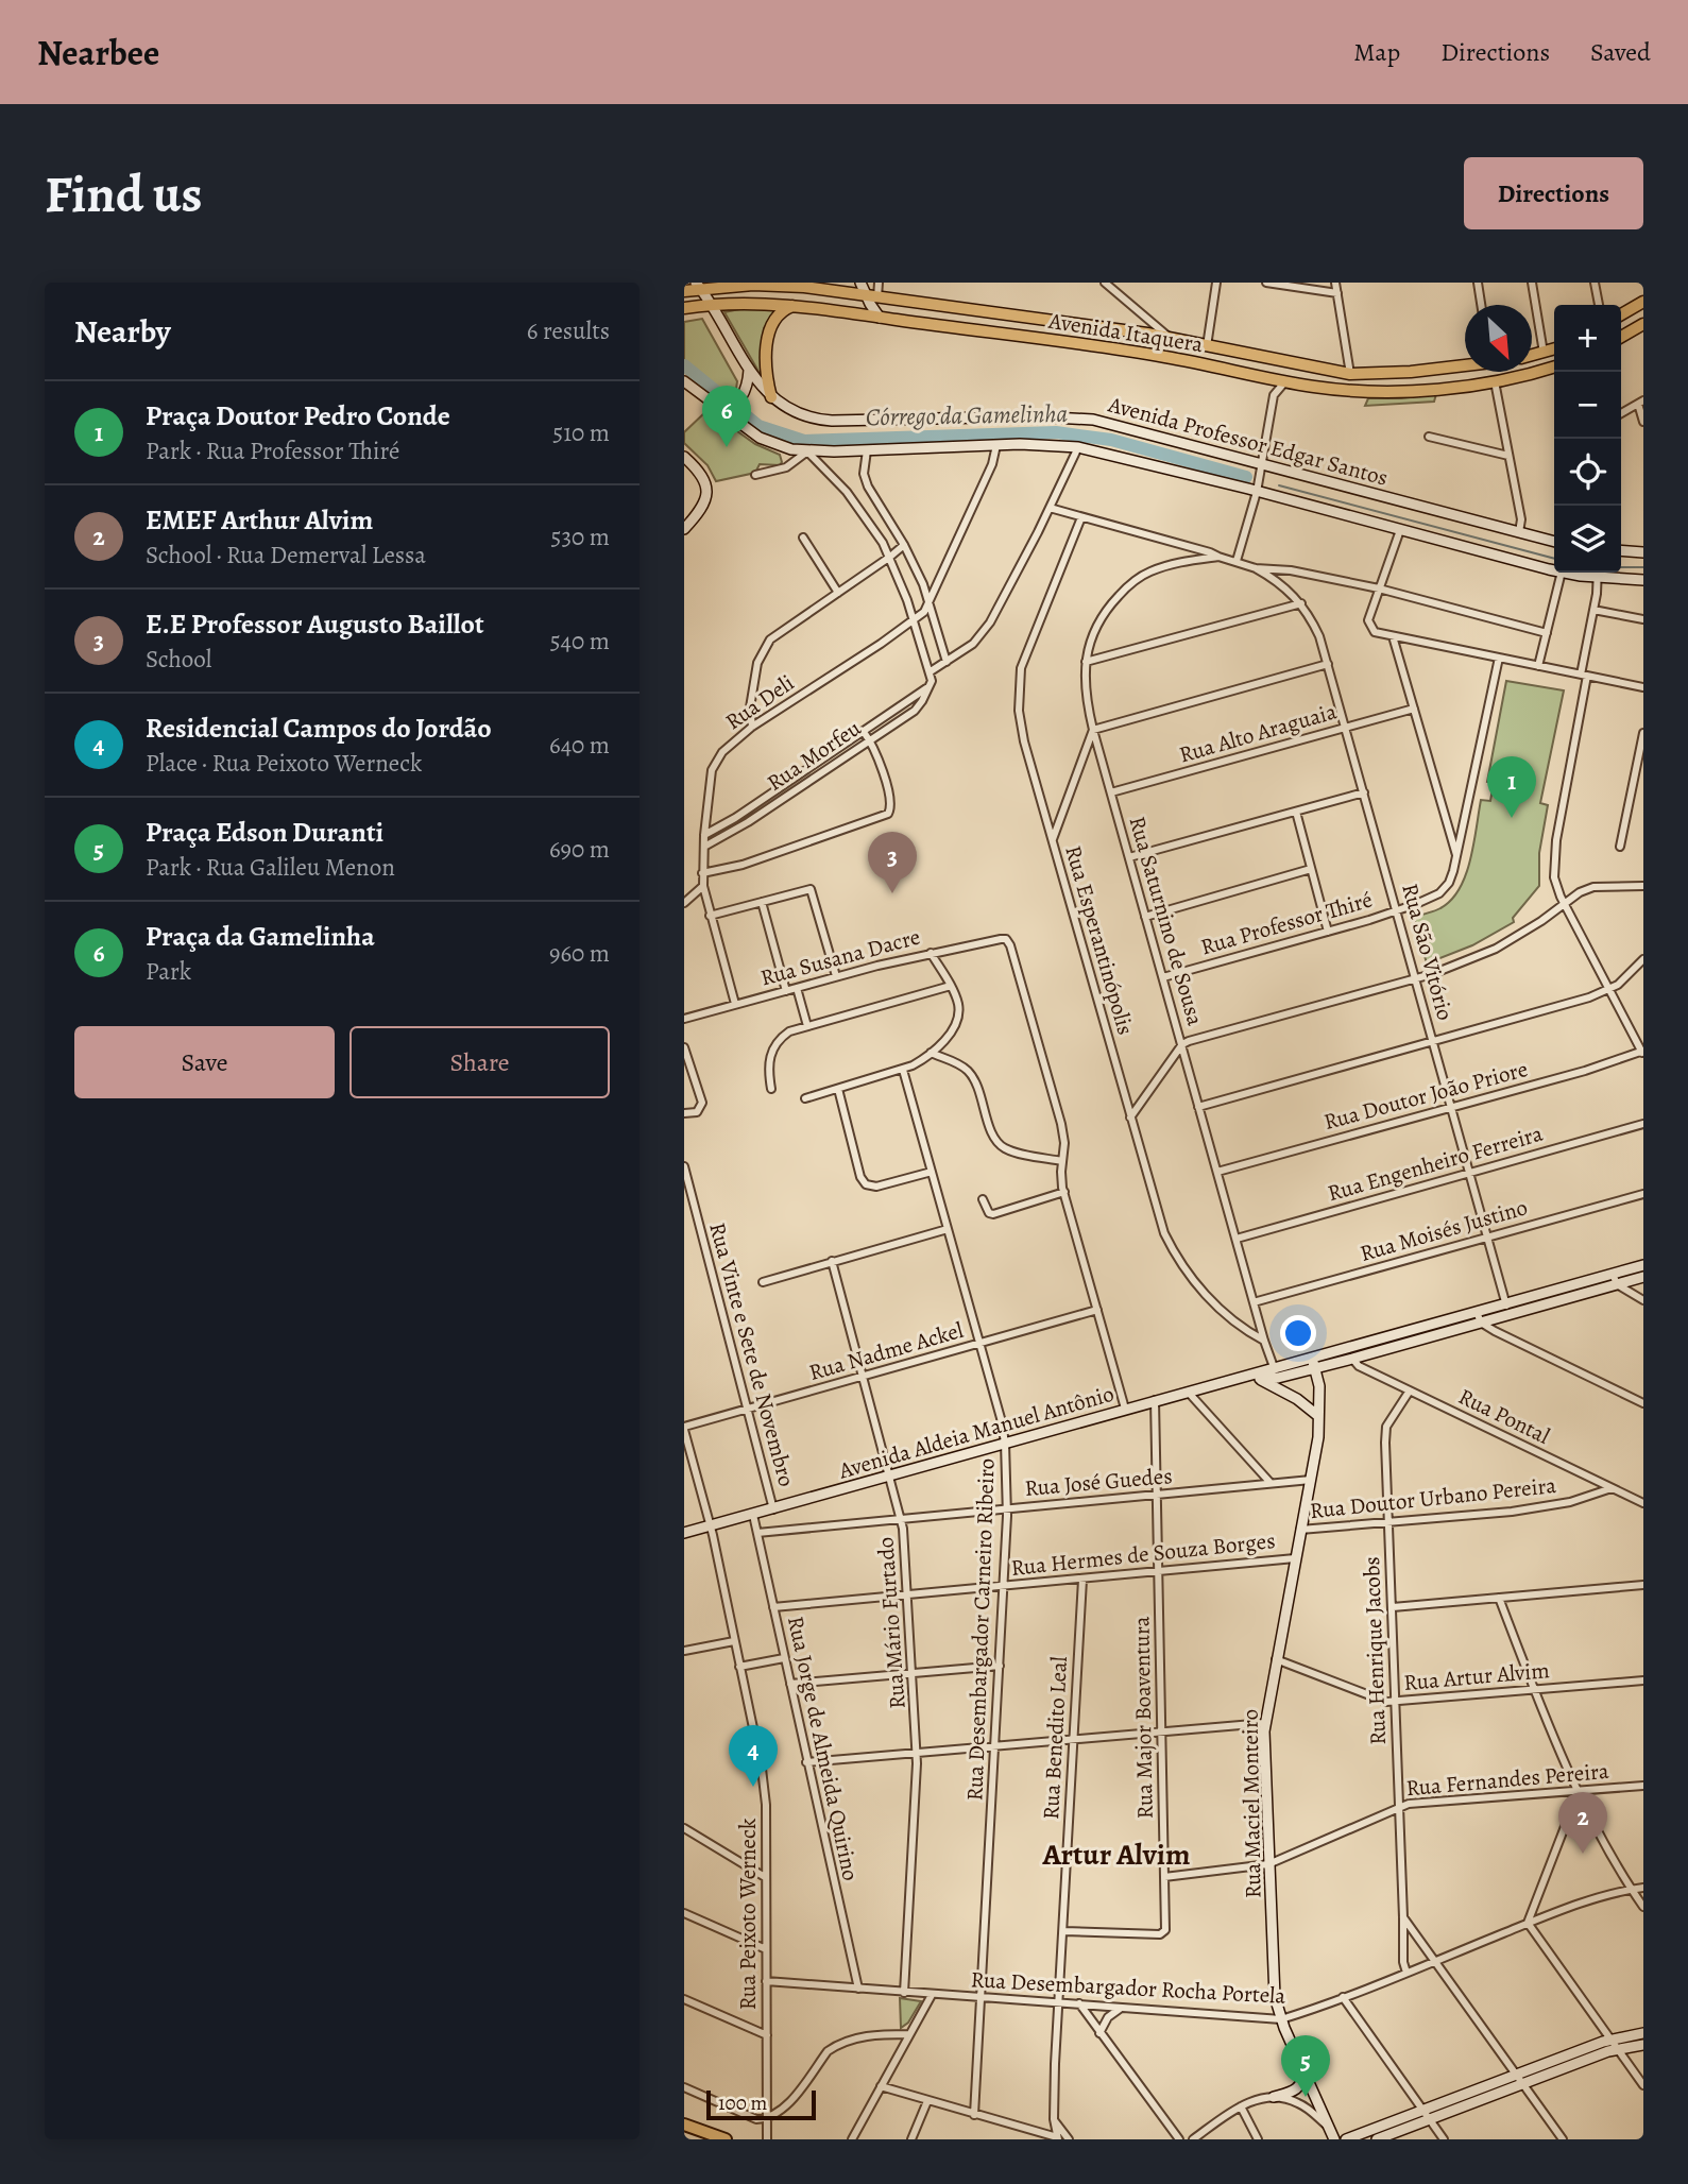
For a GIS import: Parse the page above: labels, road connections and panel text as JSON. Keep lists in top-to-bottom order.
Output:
{
  "streets": {
    "main road": [
      "Avenida Itaquera",
      "Avenida Professor Edgar Santos",
      "Avenida Aldeia Manuel Antônio",
      "Rua Maciel Monteiro"
    ],
    "street": [
      "Rua Deli",
      "Rua Alto Araguaia",
      "Rua Morfeu",
      "Rua Saturnino de Sousa",
      "Rua Professor Thiré",
      "Rua Esperantinópolis",
      "Rua São Vitório",
      "Rua Susana Dacre",
      "Rua Doutor João Priore",
      "Rua Engenheiro Ferreira",
      "Rua Moisés Justino",
      "Rua Nadme Ackel",
      "Rua Vinte e Sete de Novembro",
      "Rua Pontal",
      "Rua José Guedes",
      "Rua Doutor Urbano Pereira",
      "Rua Hermes de Souza Borges",
      "Rua Mário Furtado",
      "Rua Desembargador Carneiro Ribeiro",
      "Rua Henrique Jacobs",
      "Rua Artur Alvim",
      "Rua Major Boaventura",
      "Rua Benedito Leal",
      "Rua Jorge de Almeida Quirino",
      "Rua Fernandes Pereira",
      "Rua Peixoto Werneck",
      "Rua Desembargador Rocha Portela"
    ]
  },
  "crossings": [
    ["Avenida Itaquera", "Avenida Professor Edgar Santos"],
    ["Avenida Professor Edgar Santos", "Rua Deli"],
    ["Rua Deli", "Rua Morfeu"],
    ["Rua Deli", "Rua Susana Dacre"],
    ["Rua Alto Araguaia", "Rua Saturnino de Sousa"],
    ["Rua Alto Araguaia", "Rua São Vitório"],
    ["Rua Saturnino de Sousa", "Rua Professor Thiré"],
    ["Rua Saturnino de Sousa", "Rua Esperantinópolis"],
    ["Rua Saturnino de Sousa", "Rua Doutor João Priore"],
    ["Rua Saturnino de Sousa", "Rua Engenheiro Ferreira"],
    ["Rua Saturnino de Sousa", "Rua Moisés Justino"],
    ["Rua Saturnino de Sousa", "Avenida Aldeia Manuel Antônio"],
    ["Rua Professor Thiré", "Rua São Vitório"],
    ["Rua São Vitório", "Rua Doutor João Priore"],
    ["Rua São Vitório", "Rua Engenheiro Ferreira"],
    ["Rua São Vitório", "Rua Moisés Justino"],
    ["Rua Nadme Ackel", "Rua Vinte e Sete de Novembro"],
    ["Rua Nadme Ackel", "Rua Mário Furtado"],
    ["Rua Nadme Ackel", "Rua Desembargador Carneiro Ribeiro"],
    ["Rua Nadme Ackel", "Rua Peixoto Werneck"],
    ["Rua Vinte e Sete de Novembro", "Avenida Aldeia Manuel Antônio"],
    ["Rua Pontal", "Rua Doutor Urbano Pereira"],
    ["Rua Pontal", "Rua Henrique Jacobs"],
    ["Avenida Aldeia Manuel Antônio", "Rua Mário Furtado"],
    ["Avenida Aldeia Manuel Antônio", "Rua Desembargador Carneiro Ribeiro"],
    ["Avenida Aldeia Manuel Antônio", "Rua Major Boaventura"],
    ["Avenida Aldeia Manuel Antônio", "Rua Jorge de Almeida Quirino"],
    ["Avenida Aldeia Manuel Antônio", "Rua Peixoto Werneck"],
    ["Rua José Guedes", "Rua Mário Furtado"],
    ["Rua José Guedes", "Rua Desembargador Carneiro Ribeiro"],
    ["Rua José Guedes", "Rua Major Boaventura"],
    ["Rua José Guedes", "Rua Jorge de Almeida Quirino"],
    ["Rua José Guedes", "Rua Maciel Monteiro"],
    ["Rua Doutor Urbano Pereira", "Rua Henrique Jacobs"],
    ["Rua Doutor Urbano Pereira", "Rua Maciel Monteiro"],
    ["Rua Hermes de Souza Borges", "Rua Mário Furtado"],
    ["Rua Hermes de Souza Borges", "Rua Desembargador Carneiro Ribeiro"],
    ["Rua Hermes de Souza Borges", "Rua Major Boaventura"],
    ["Rua Hermes de Souza Borges", "Rua Benedito Leal"],
    ["Rua Hermes de Souza Borges", "Rua Jorge de Almeida Quirino"],
    ["Rua Hermes de Souza Borges", "Rua Maciel Monteiro"],
    ["Rua Mário Furtado", "Rua Desembargador Rocha Portela"],
    ["Rua Desembargador Carneiro Ribeiro", "Rua Desembargador Rocha Portela"],
    ["Rua Henrique Jacobs", "Rua Artur Alvim"],
    ["Rua Henrique Jacobs", "Rua Fernandes Pereira"],
    ["Rua Henrique Jacobs", "Rua Desembargador Rocha Portela"],
    ["Rua Artur Alvim", "Rua Maciel Monteiro"],
    ["Rua Major Boaventura", "Rua Benedito Leal"],
    ["Rua Major Boaventura", "Rua Fernandes Pereira"],
    ["Rua Benedito Leal", "Rua Desembargador Rocha Portela"],
    ["Rua Jorge de Almeida Quirino", "Rua Desembargador Rocha Portela"],
    ["Rua Fernandes Pereira", "Rua Maciel Monteiro"],
    ["Rua Maciel Monteiro", "Rua Desembargador Rocha Portela"],
    ["Rua Peixoto Werneck", "Rua Desembargador Rocha Portela"]
  ],
  "districts": ["Artur Alvim"],
  "water": ["Córrego da Gamelinha"],
  "scale_bar": "100 m",
  "north": "bottom right",
  "page": {
    "header": "Nearbee",
    "nav": ["Map", "Directions", "Saved"],
    "buttons": [
      "Directions",
      ["Save", "Share"]
    ],
    "title": "Find us",
    "heading": ["Nearby", "6 results"],
    "map_buttons": ["+", "−"],
    "list": [
      {
        "mark": "1",
        "name": "Praça Doutor Pedro Conde",
        "note": "Park · Rua Professor Thiré",
        "value": "510 m"
      },
      {
        "mark": "2",
        "name": "EMEF Arthur Alvim",
        "note": "School · Rua Demerval Lessa",
        "value": "530 m"
      },
      {
        "mark": "3",
        "name": "E.E Professor Augusto Baillot",
        "note": "School",
        "value": "540 m"
      },
      {
        "mark": "4",
        "name": "Residencial Campos do Jordão",
        "note": "Place · Rua Peixoto Werneck",
        "value": "640 m"
      },
      {
        "mark": "5",
        "name": "Praça Edson Duranti",
        "note": "Park · Rua Galileu Menon",
        "value": "690 m"
      },
      {
        "mark": "6",
        "name": "Praça da Gamelinha",
        "note": "Park",
        "value": "960 m"
      }
    ],
    "pins": [
      "6",
      "1",
      "3",
      "4",
      "2",
      "5"
    ],
    "scale": "100 m"
  }
}
